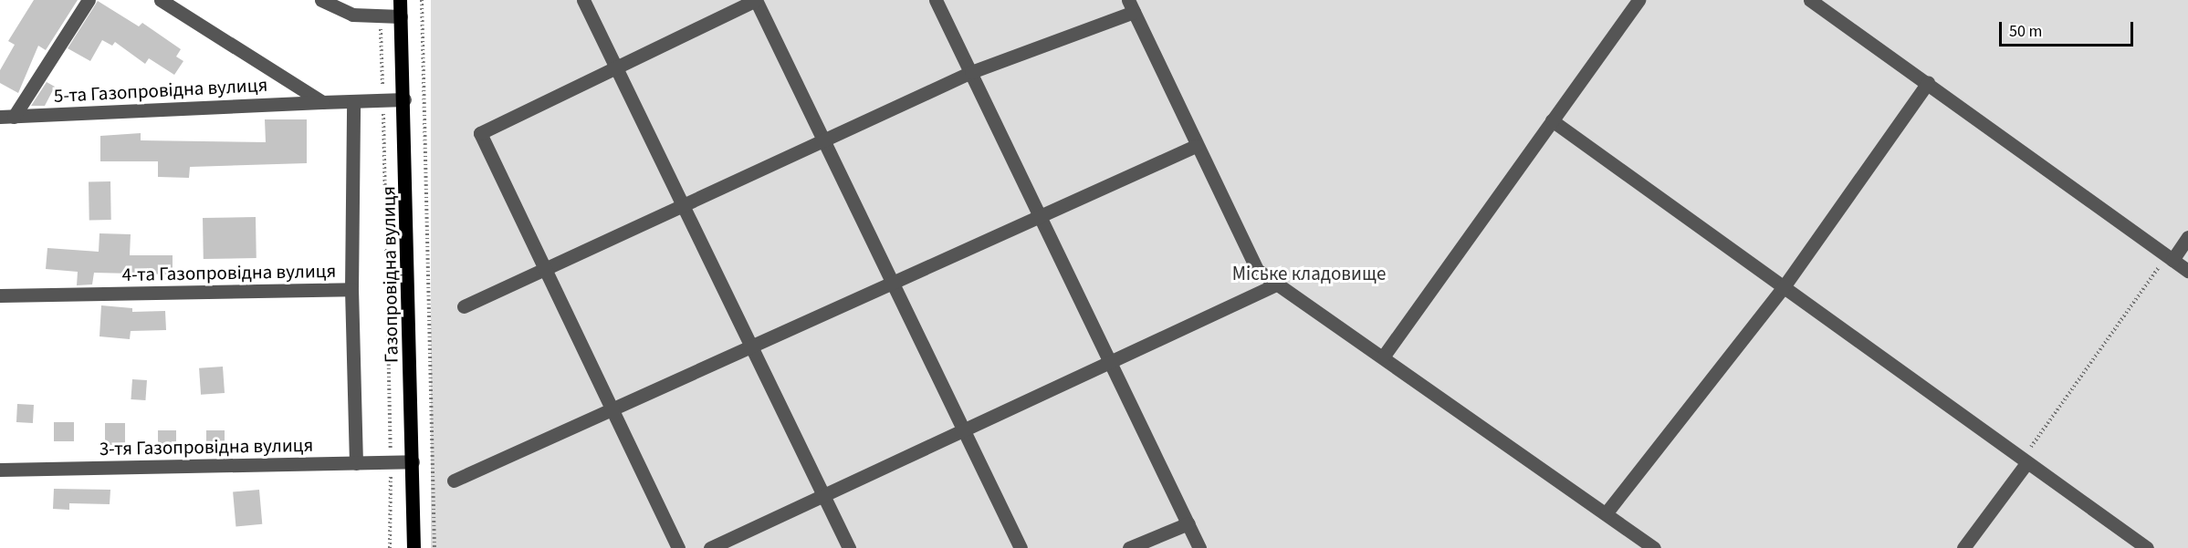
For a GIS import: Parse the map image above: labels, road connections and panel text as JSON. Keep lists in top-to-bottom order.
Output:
{
  "streets": {
    "main road": ["Газопровідна вулиця"],
    "street": ["5-та Газопровідна вулиця", "4-та Газопровідна вулиця", "3-тя Газопровідна вулиця"]
  },
  "crossings": [
    ["5-та Газопровідна вулиця", "Газопровідна вулиця"],
    ["4-та Газопровідна вулиця", "3-тя Газопровідна вулиця"],
    ["Газопровідна вулиця", "3-тя Газопровідна вулиця"]
  ],
  "parks": ["Міське кладовище"],
  "scale_bar": "50 m"
}
